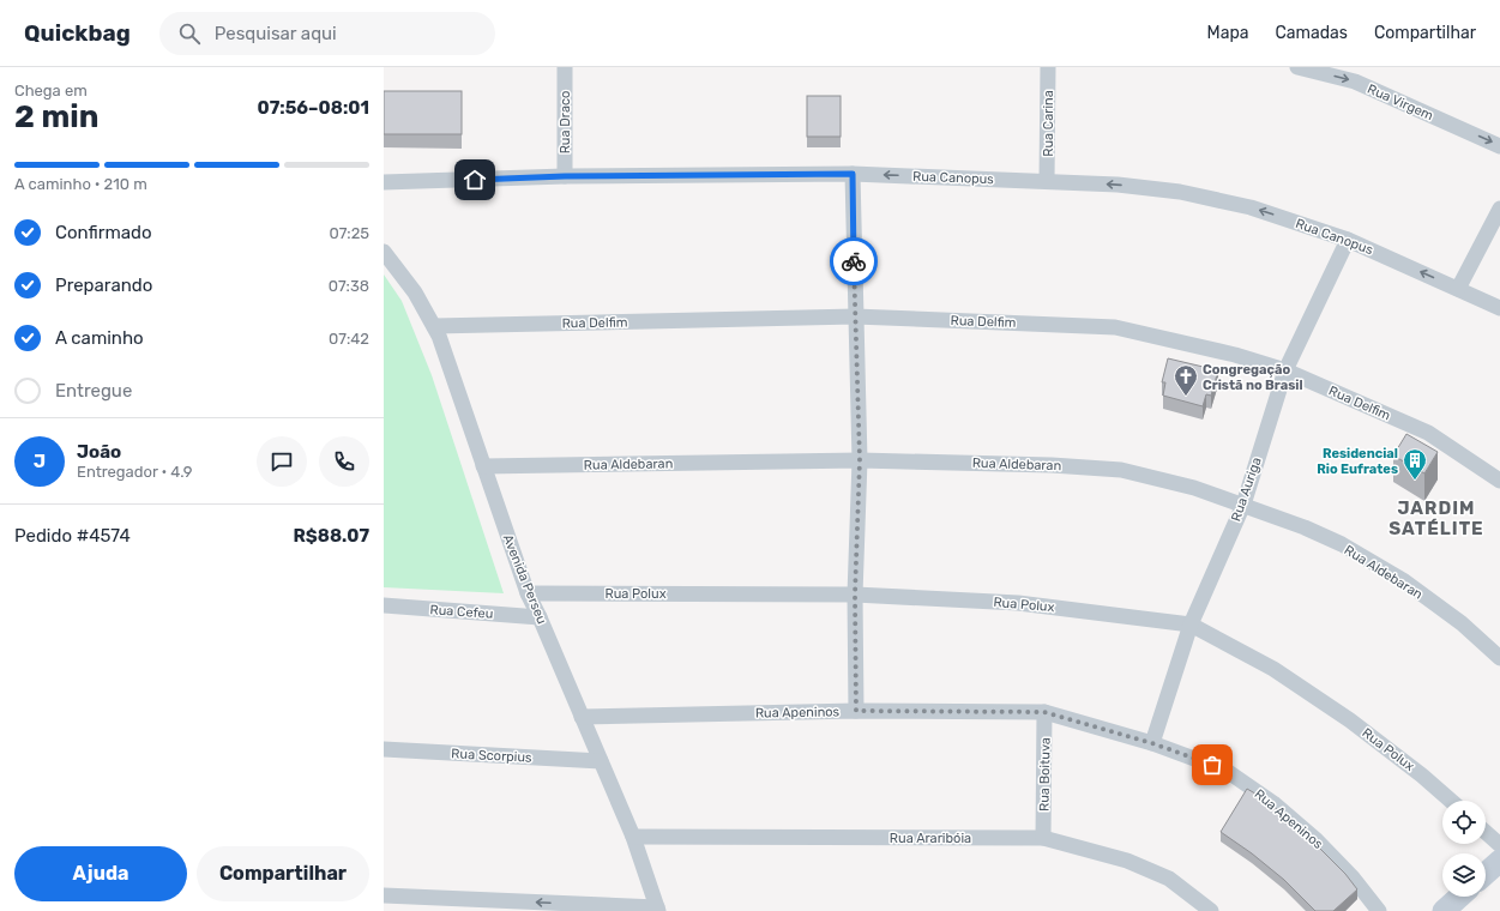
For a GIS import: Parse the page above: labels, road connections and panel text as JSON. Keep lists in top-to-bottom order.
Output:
{
  "streets": {
    "street": [
      "Rua Virgem",
      "Rua Draco",
      "Rua Carina",
      "Rua Canopus",
      "Rua Delfim",
      "Rua Aldebaran",
      "Rua Auriga",
      "Avenida Perseu",
      "Rua Polux",
      "Rua Cefeu",
      "Rua Apeninos",
      "Rua Scorpius",
      "Rua Boituva",
      "Rua Araribóia"
    ]
  },
  "crossings": [
    ["Rua Draco", "Rua Canopus"],
    ["Rua Carina", "Rua Canopus"],
    ["Rua Canopus", "Rua Auriga"],
    ["Rua Delfim", "Rua Auriga"],
    ["Rua Delfim", "Avenida Perseu"],
    ["Rua Aldebaran", "Rua Auriga"],
    ["Rua Aldebaran", "Avenida Perseu"],
    ["Rua Auriga", "Rua Polux"],
    ["Rua Auriga", "Rua Apeninos"],
    ["Avenida Perseu", "Rua Polux"],
    ["Avenida Perseu", "Rua Cefeu"],
    ["Avenida Perseu", "Rua Apeninos"],
    ["Avenida Perseu", "Rua Scorpius"],
    ["Avenida Perseu", "Rua Araribóia"],
    ["Rua Apeninos", "Rua Boituva"],
    ["Rua Boituva", "Rua Araribóia"]
  ],
  "one_way": ["Rua Virgem", "Rua Canopus"],
  "districts": ["JARDIM SATÉLITE"],
  "places": {
    "church": ["Congregação Cristã no Brasil"],
    "building": ["Residencial Rio Eufrates"]
  },
  "page": {
    "header": "Quickbag",
    "search": "Pesquisar aqui",
    "nav": ["Mapa", "Camadas", "Compartilhar"],
    "heading": ["2 min", "Chega em", "07:56–08:01"],
    "panel": [
      "João",
      "Entregador · 4.9",
      "Pedido #4574",
      "R$88.07"
    ],
    "bar": "A caminho · 210 m",
    "list": [
      ["Confirmado", "07:25"],
      ["Preparando", "07:38"],
      ["A caminho", "07:42"],
      "Entregue"
    ],
    "round": "J",
    "buttons": ["Ajuda", "Compartilhar"]
  }
}
